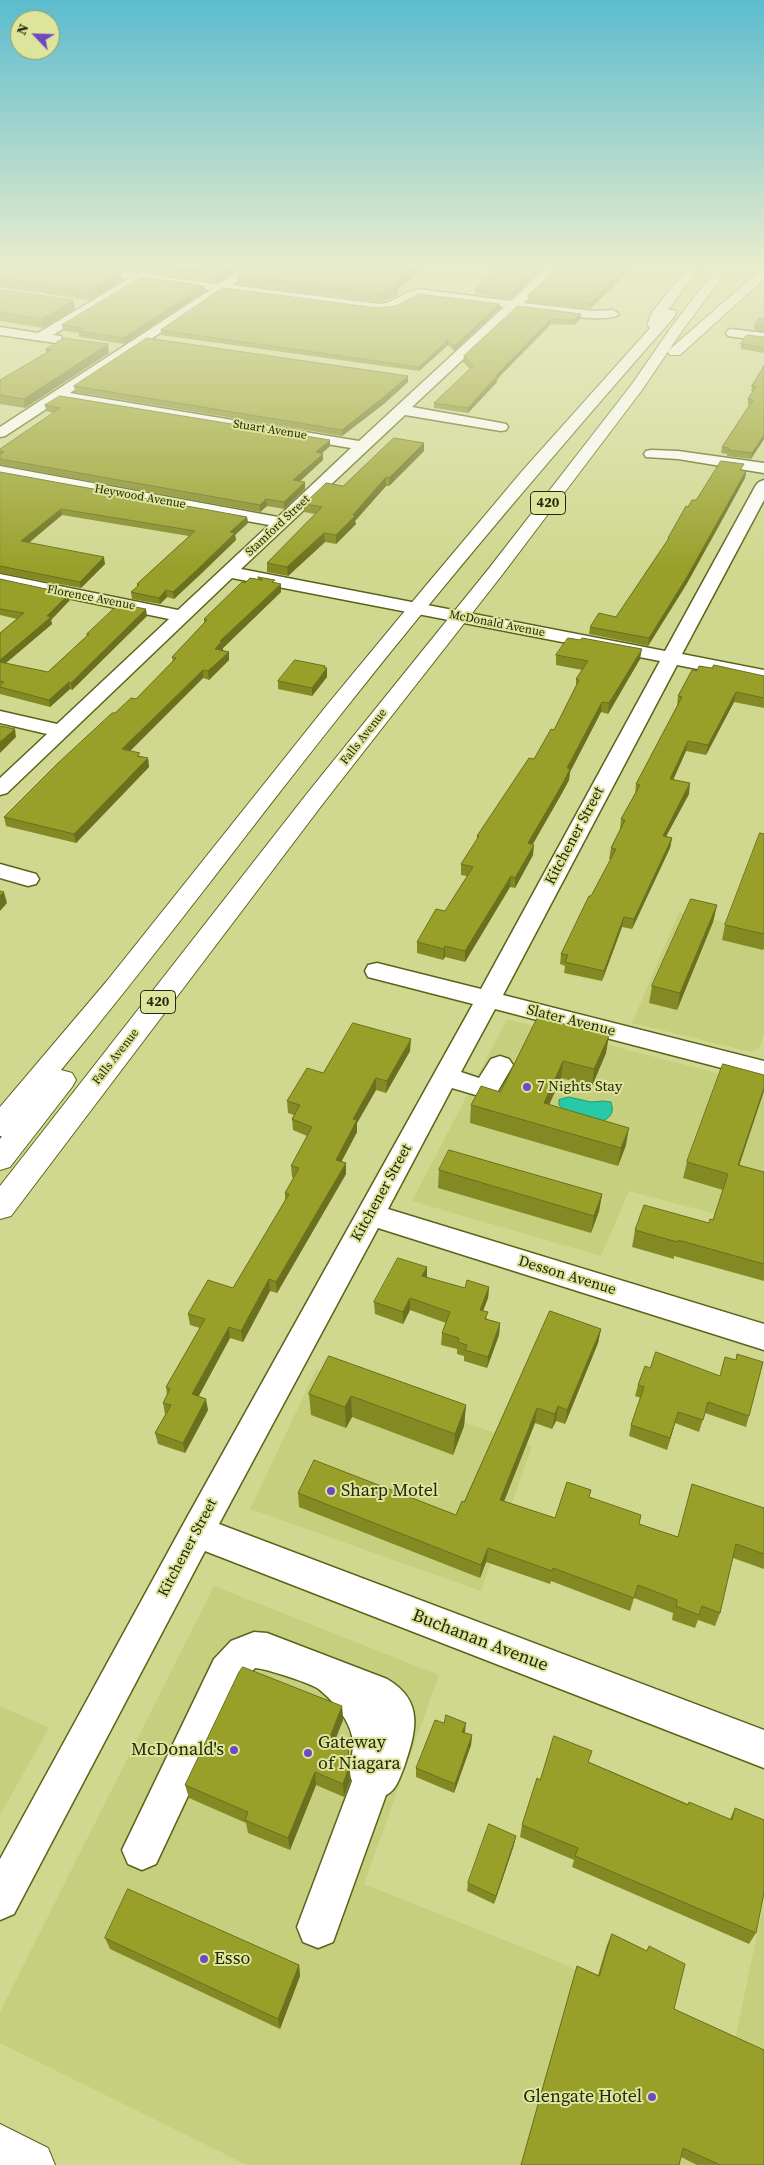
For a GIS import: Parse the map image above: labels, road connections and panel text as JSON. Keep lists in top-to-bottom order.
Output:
{
  "streets": {
    "main road": ["420", "Falls Avenue"],
    "street": [
      "Stuart Avenue",
      "Heywood Avenue",
      "Stamford Street",
      "Florence Avenue",
      "McDonald Avenue",
      "Kitchener Street",
      "Slater Avenue",
      "Desson Avenue",
      "Buchanan Avenue"
    ]
  },
  "crossings": [
    ["Stuart Avenue", "Stamford Street"],
    ["Heywood Avenue", "Stamford Street"],
    ["420", "McDonald Avenue"],
    ["Stamford Street", "Florence Avenue"],
    ["Stamford Street", "McDonald Avenue"],
    ["McDonald Avenue", "Falls Avenue"],
    ["McDonald Avenue", "Kitchener Street"],
    ["Kitchener Street", "Slater Avenue"],
    ["Kitchener Street", "Desson Avenue"],
    ["Kitchener Street", "Buchanan Avenue"]
  ],
  "places": [
    "7 Nights Stay",
    "Sharp Motel",
    "McDonald's",
    "Gateway of Niagara",
    "Esso",
    "Glengate Hotel"
  ],
  "north": "top left"
}
